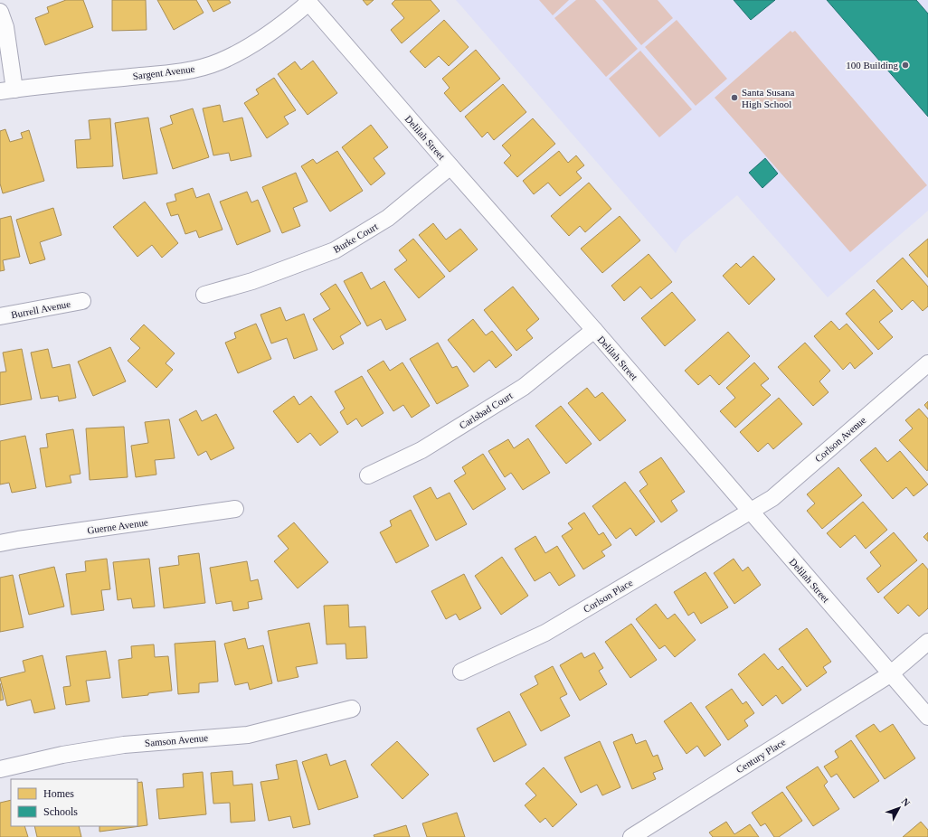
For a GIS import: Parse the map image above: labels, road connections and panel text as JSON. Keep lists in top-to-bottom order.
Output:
{
  "streets": {
    "street": [
      "Sargent Avenue",
      "Delilah Street",
      "Burke Court",
      "Burrell Avenue",
      "Carlsbad Court",
      "Corlson Avenue",
      "Guerne Avenue",
      "Corlson Place",
      "Samson Avenue",
      "Century Place"
    ]
  },
  "crossings": [
    ["Sargent Avenue", "Delilah Street"],
    ["Delilah Street", "Burke Court"],
    ["Delilah Street", "Carlsbad Court"],
    ["Delilah Street", "Corlson Avenue"],
    ["Delilah Street", "Corlson Place"],
    ["Delilah Street", "Century Place"],
    ["Corlson Avenue", "Corlson Place"]
  ],
  "places": ["100 Building", "Santa Susana High School"],
  "legend": ["Homes", "Schools"],
  "north": "top right"
}
